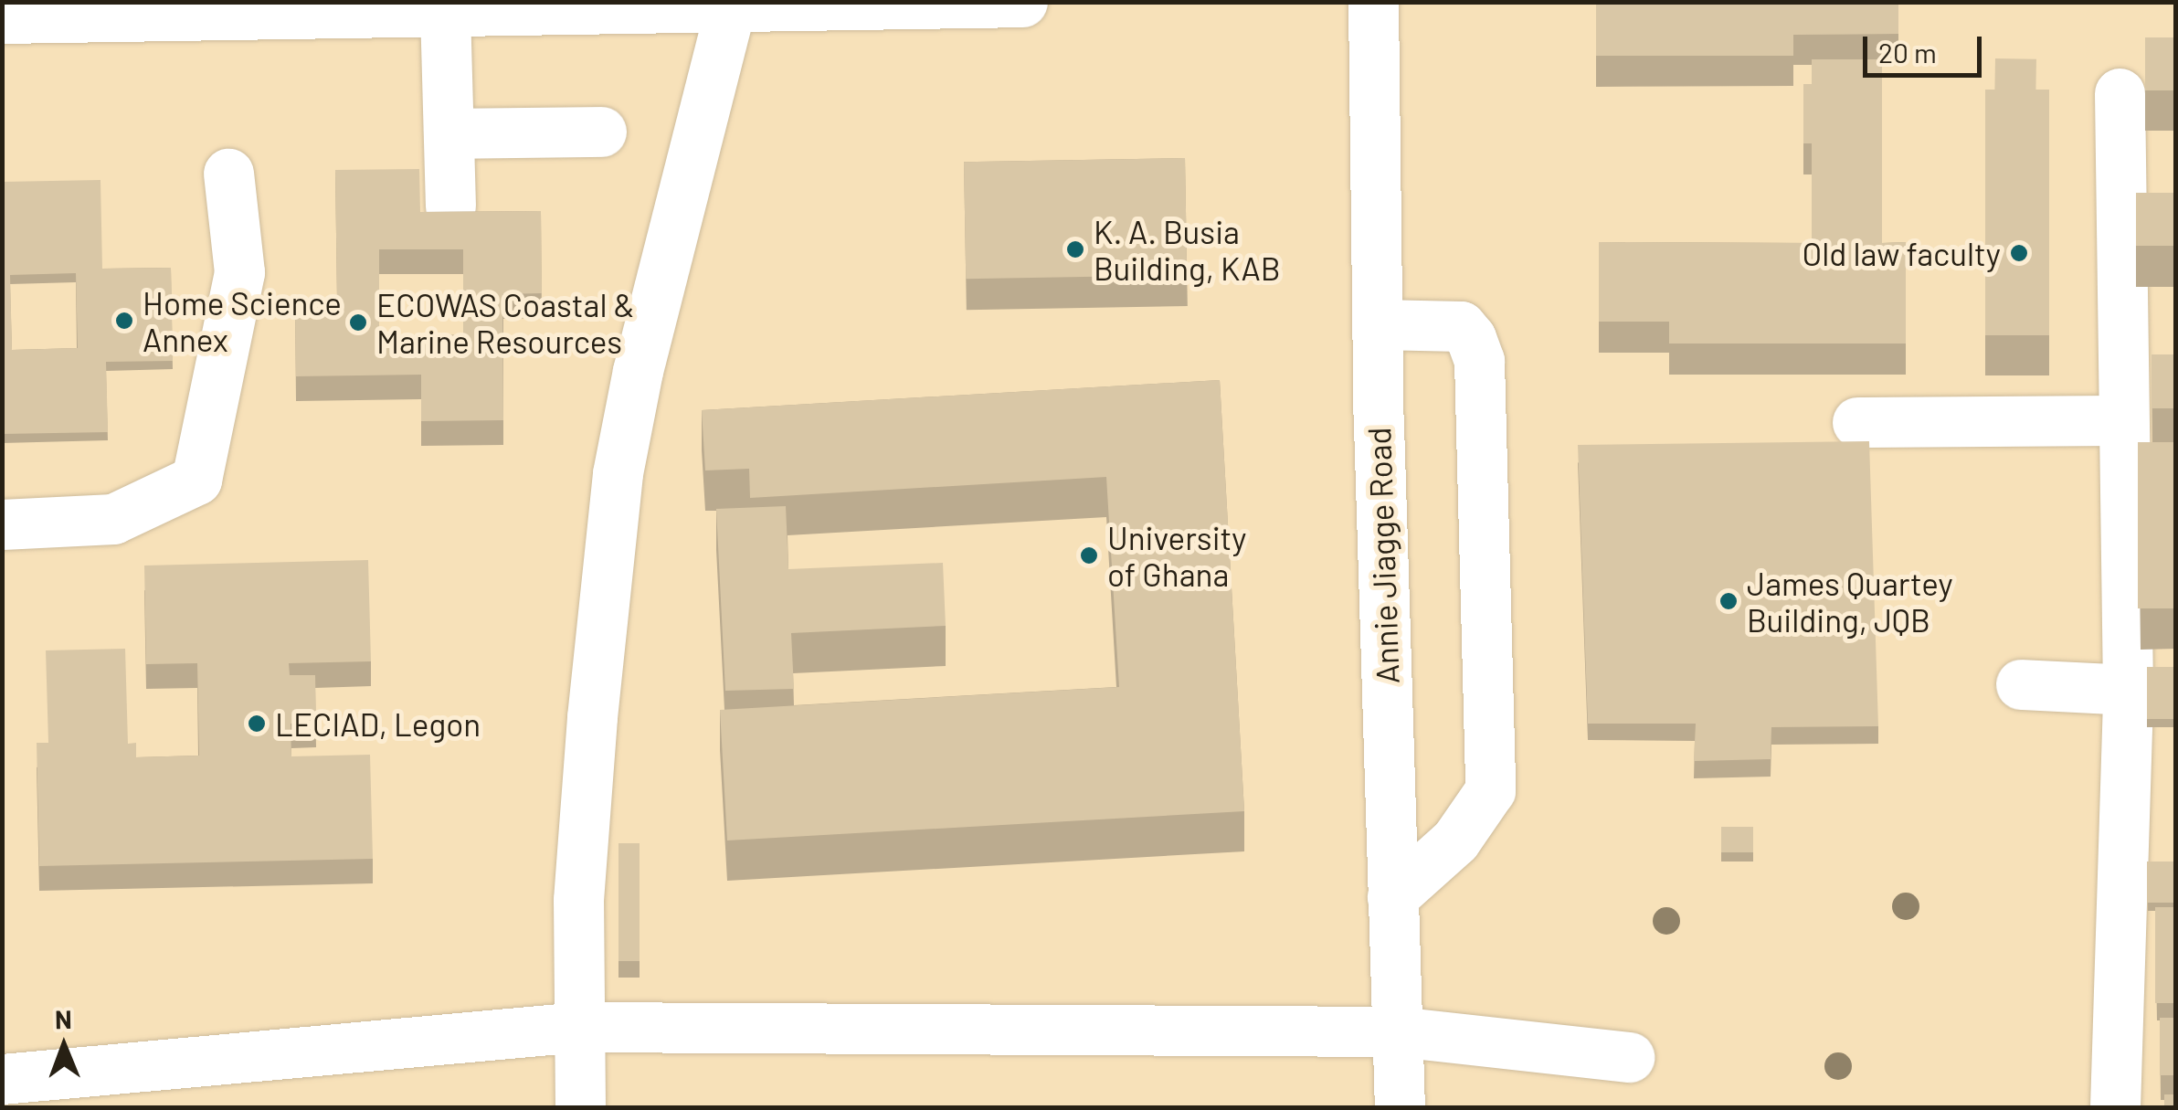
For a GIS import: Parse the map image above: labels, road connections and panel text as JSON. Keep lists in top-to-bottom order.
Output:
{
  "streets": {
    "street": ["Annie Jiagge Road"]
  },
  "places": [
    "K. A. Busia Building, KAB",
    "Old law faculty",
    "Home Science Annex",
    "ECOWAS Coastal & Marine Resources",
    "University of Ghana",
    "James Quartey Building, JQB",
    "LECIAD, Legon"
  ],
  "scale_bar": "20 m",
  "north": "top"
}
